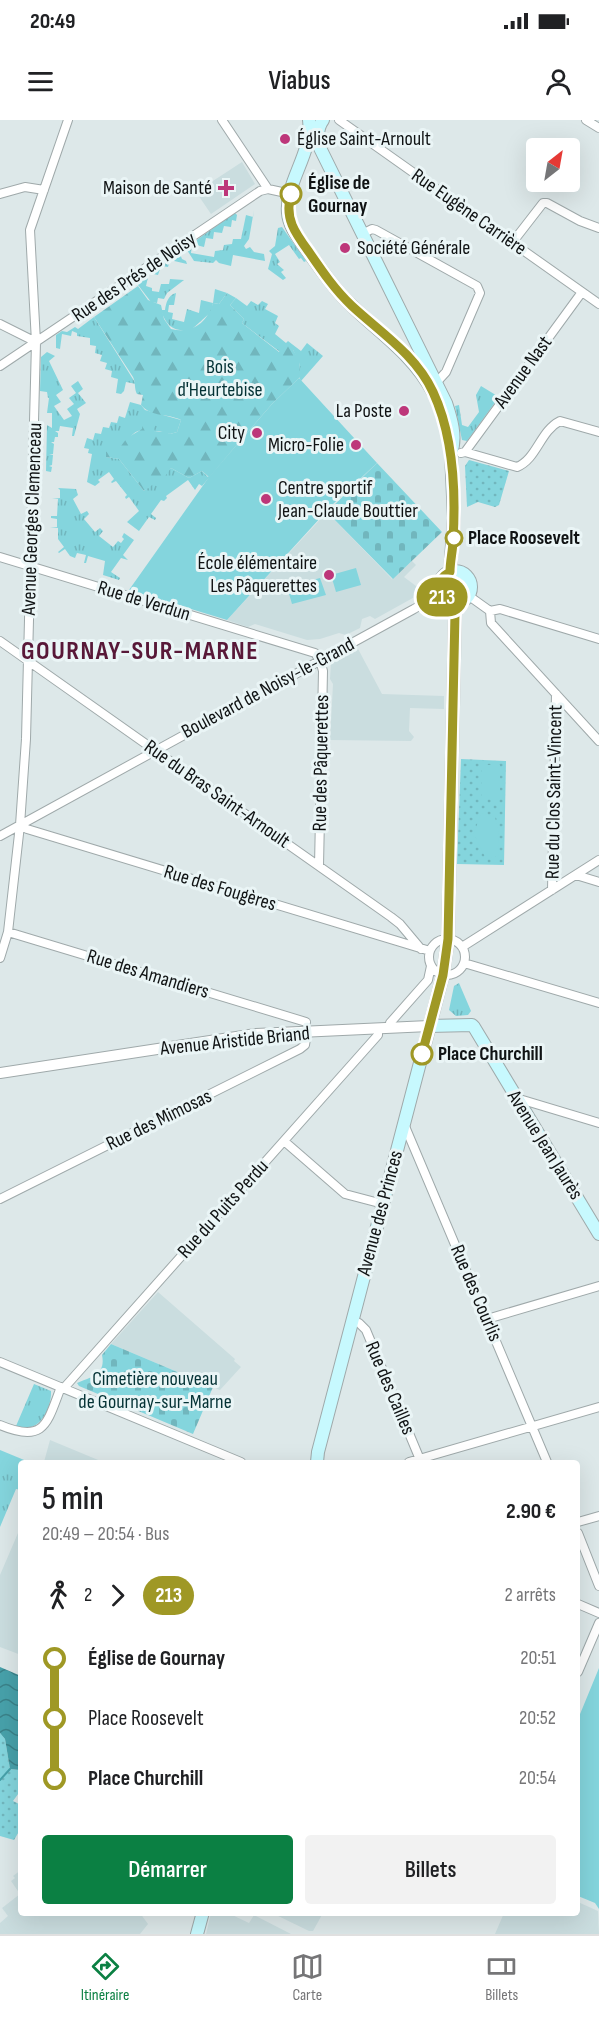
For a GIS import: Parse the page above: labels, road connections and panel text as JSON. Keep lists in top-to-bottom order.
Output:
{
  "streets": {
    "main road": ["Avenue Aristide Briand", "Avenue Jean Jaurès", "Avenue des Princes"],
    "street": [
      "Rue Eugène Carrière",
      "Rue des Prés de Noisy",
      "Avenue Nast",
      "Avenue Georges Clemenceau",
      "Rue de Verdun",
      "Boulevard de Noisy-le-Grand",
      "Rue des Pâquerettes",
      "Rue du Clos Saint-Vincent",
      "Rue du Bras Saint-Arnoult",
      "Rue des Fougères",
      "Rue des Amandiers",
      "Rue des Mimosas",
      "Rue du Puits Perdu",
      "Rue des Courlis",
      "Rue des Cailles"
    ]
  },
  "crossings": [
    ["Rue Eugène Carrière", "Avenue Nast"],
    ["Rue des Prés de Noisy", "Avenue Georges Clemenceau"],
    ["Avenue Georges Clemenceau", "Rue de Verdun"],
    ["Avenue Georges Clemenceau", "Boulevard de Noisy-le-Grand"],
    ["Avenue Georges Clemenceau", "Rue du Bras Saint-Arnoult"],
    ["Avenue Georges Clemenceau", "Rue des Fougères"],
    ["Avenue Georges Clemenceau", "Rue des Amandiers"],
    ["Rue de Verdun", "Boulevard de Noisy-le-Grand"],
    ["Rue de Verdun", "Rue des Pâquerettes"],
    ["Boulevard de Noisy-le-Grand", "Rue des Pâquerettes"],
    ["Boulevard de Noisy-le-Grand", "Rue du Bras Saint-Arnoult"],
    ["Boulevard de Noisy-le-Grand", "Rue des Fougères"],
    ["Boulevard de Noisy-le-Grand", "Avenue des Princes"],
    ["Rue des Pâquerettes", "Rue du Bras Saint-Arnoult"],
    ["Rue du Bras Saint-Arnoult", "Rue des Fougères"],
    ["Rue des Amandiers", "Avenue Aristide Briand"],
    ["Rue des Amandiers", "Rue des Mimosas"],
    ["Avenue Aristide Briand", "Rue des Mimosas"],
    ["Avenue Aristide Briand", "Avenue Jean Jaurès"],
    ["Avenue Aristide Briand", "Rue du Puits Perdu"],
    ["Avenue Aristide Briand", "Avenue des Princes"],
    ["Avenue des Princes", "Rue des Courlis"],
    ["Avenue des Princes", "Rue des Cailles"]
  ],
  "districts": ["GOURNAY-SUR-MARNE"],
  "parks": ["Bois d'Heurtebise", "Cimetière nouveau de Gournay-sur-Marne"],
  "places": {
    "other": [
      "Église Saint-Arnoult",
      "Église de Gournay",
      "Société Générale",
      "La Poste",
      "City",
      "Micro-Folie",
      "Centre sportif Jean-Claude Bouttier",
      "Place Roosevelt",
      "École élémentaire Les Pâquerettes",
      "Place Churchill"
    ],
    "health": ["Maison de Santé"]
  },
  "lines": ["bus line 213"],
  "north": "top right",
  "page": {
    "status": "20:49",
    "header": "Viabus",
    "on_map": "213",
    "heading": ["5 min", "20:49 – 20:54 · Bus", "2.90 €"],
    "legs": ["2", "213", "2 arrêts"],
    "list": [
      {
        "name": "Église de Gournay",
        "value": "20:51"
      },
      {
        "name": "Place Roosevelt",
        "value": "20:52"
      },
      {
        "name": "Place Churchill",
        "value": "20:54"
      }
    ],
    "buttons": ["Démarrer", "Billets"],
    "tabs": ["Itinéraire", "Carte", "Billets"]
  }
}
